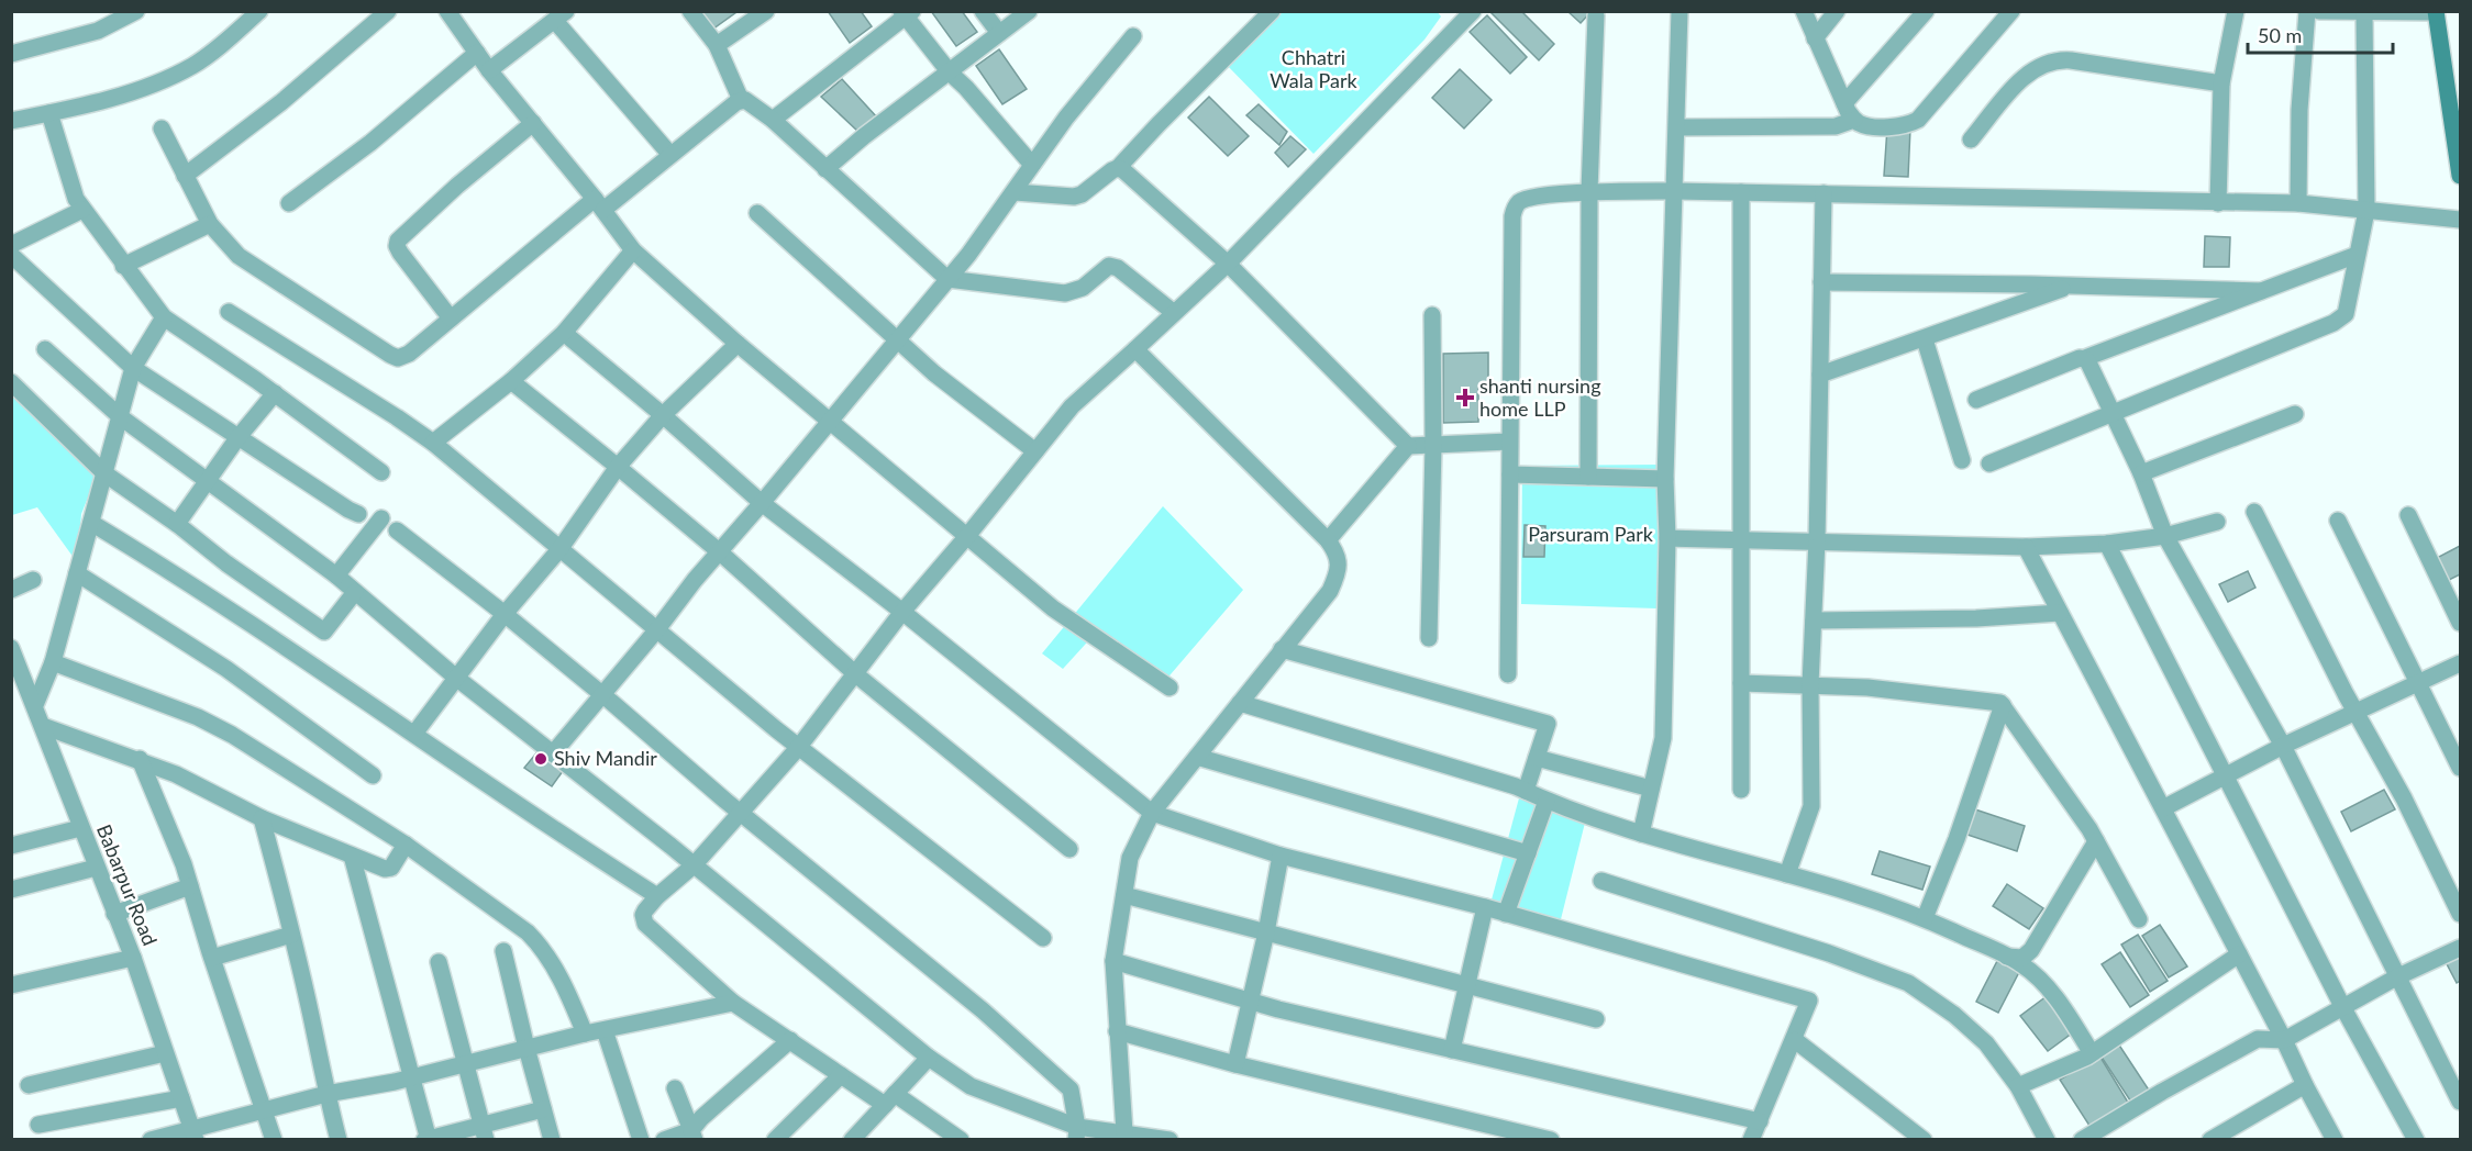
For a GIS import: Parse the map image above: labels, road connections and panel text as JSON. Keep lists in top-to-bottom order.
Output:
{
  "streets": {
    "street": ["Babarpur Road"]
  },
  "parks": ["Chhatri Wala Park", "Parsuram Park"],
  "places": {
    "health": ["shanti nursing home LLP"],
    "other": ["Shiv Mandir"]
  },
  "scale_bar": "50 m"
}
